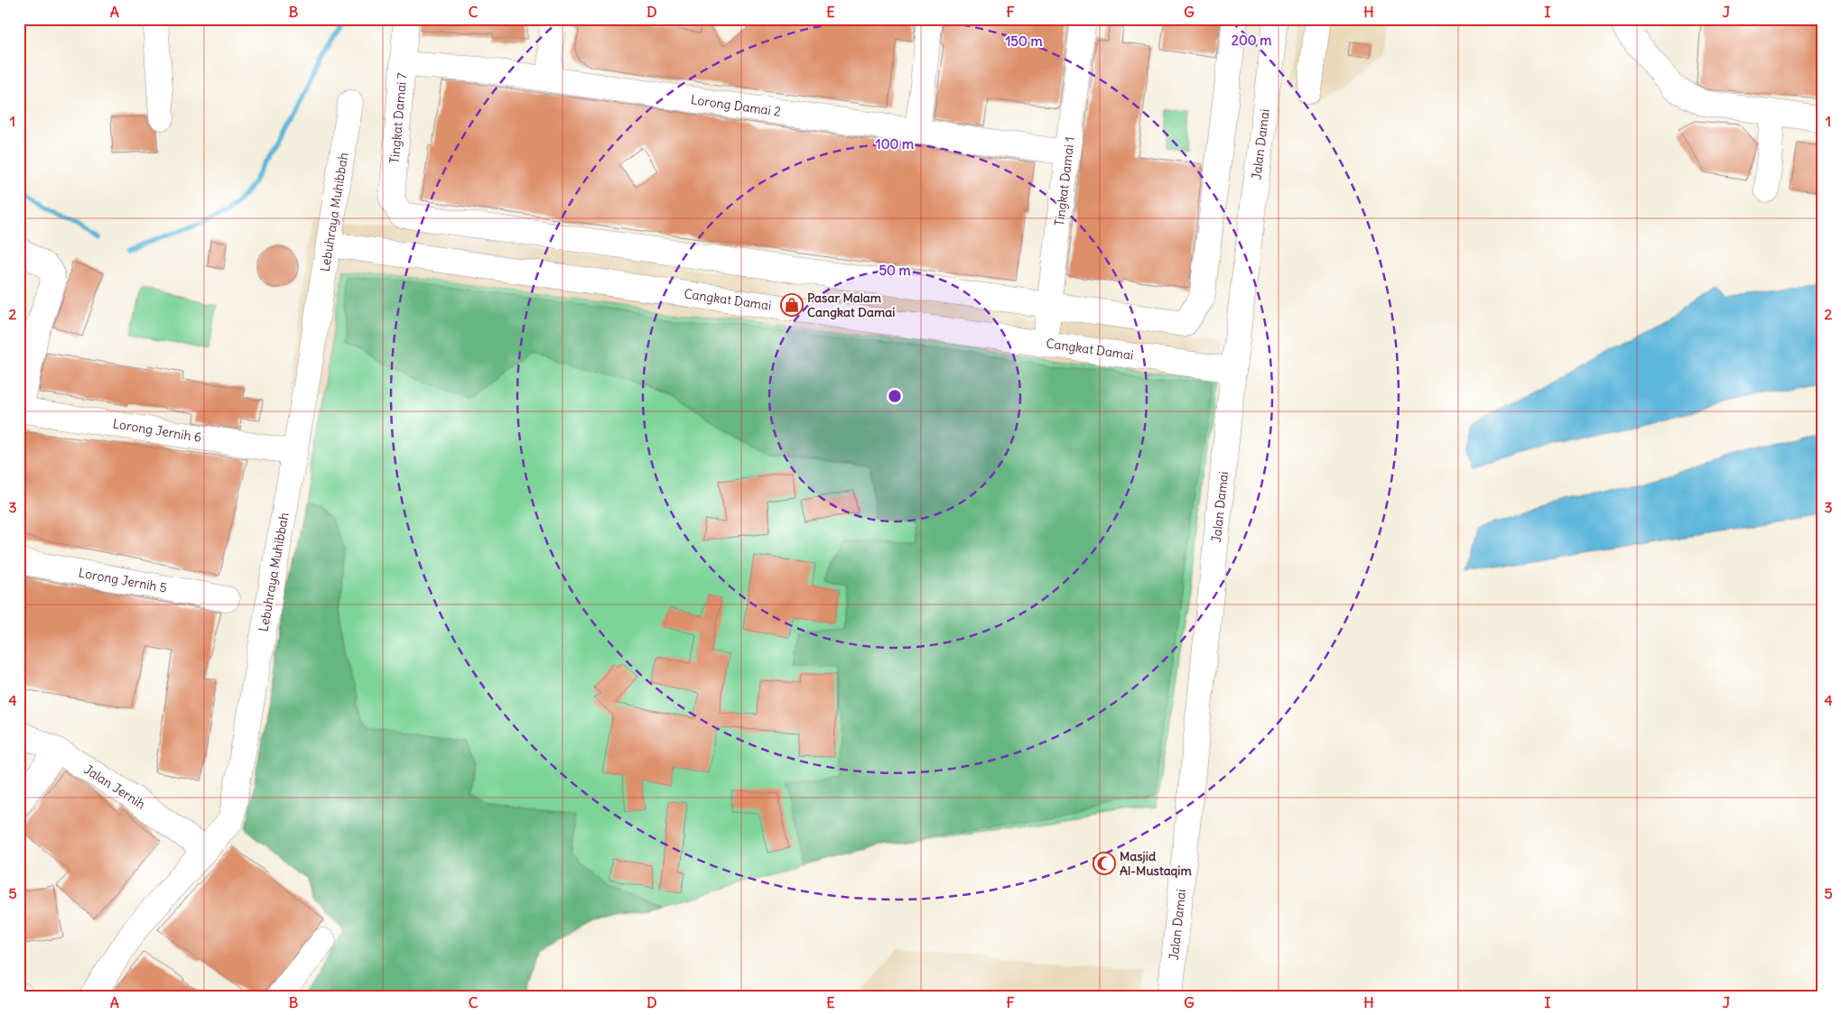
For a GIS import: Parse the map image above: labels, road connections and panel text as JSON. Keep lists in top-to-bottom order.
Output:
{
  "streets": {
    "street": [
      "Lorong Damai 2",
      "Tingkat Damai 7",
      "Jalan Damai",
      "Tingkat Damai 1",
      "Lebuhraya Muhibbah",
      "Cangkat Damai",
      "Lorong Jernih 6",
      "Lorong Jernih 5",
      "Jalan Jernih"
    ]
  },
  "crossings": [
    ["Lorong Damai 2", "Tingkat Damai 7"],
    ["Lorong Damai 2", "Tingkat Damai 1"],
    ["Tingkat Damai 7", "Tingkat Damai 1"],
    ["Jalan Damai", "Cangkat Damai"],
    ["Tingkat Damai 1", "Cangkat Damai"],
    ["Lebuhraya Muhibbah", "Cangkat Damai"],
    ["Lebuhraya Muhibbah", "Lorong Jernih 6"],
    ["Lebuhraya Muhibbah", "Jalan Jernih"]
  ],
  "places": {
    "shop": ["Pasar Malam Cangkat Damai"],
    "mosque": ["Masjid Al-Mustaqim"]
  },
  "grid": {
    "columns": [
      "A",
      "B",
      "C",
      "D",
      "E",
      "F",
      "G",
      "H",
      "I",
      "J"
    ],
    "rows": [
      "1",
      "2",
      "3",
      "4",
      "5"
    ]
  },
  "rings": [
    "200 m",
    "150 m",
    "100 m",
    "50 m"
  ]
}
